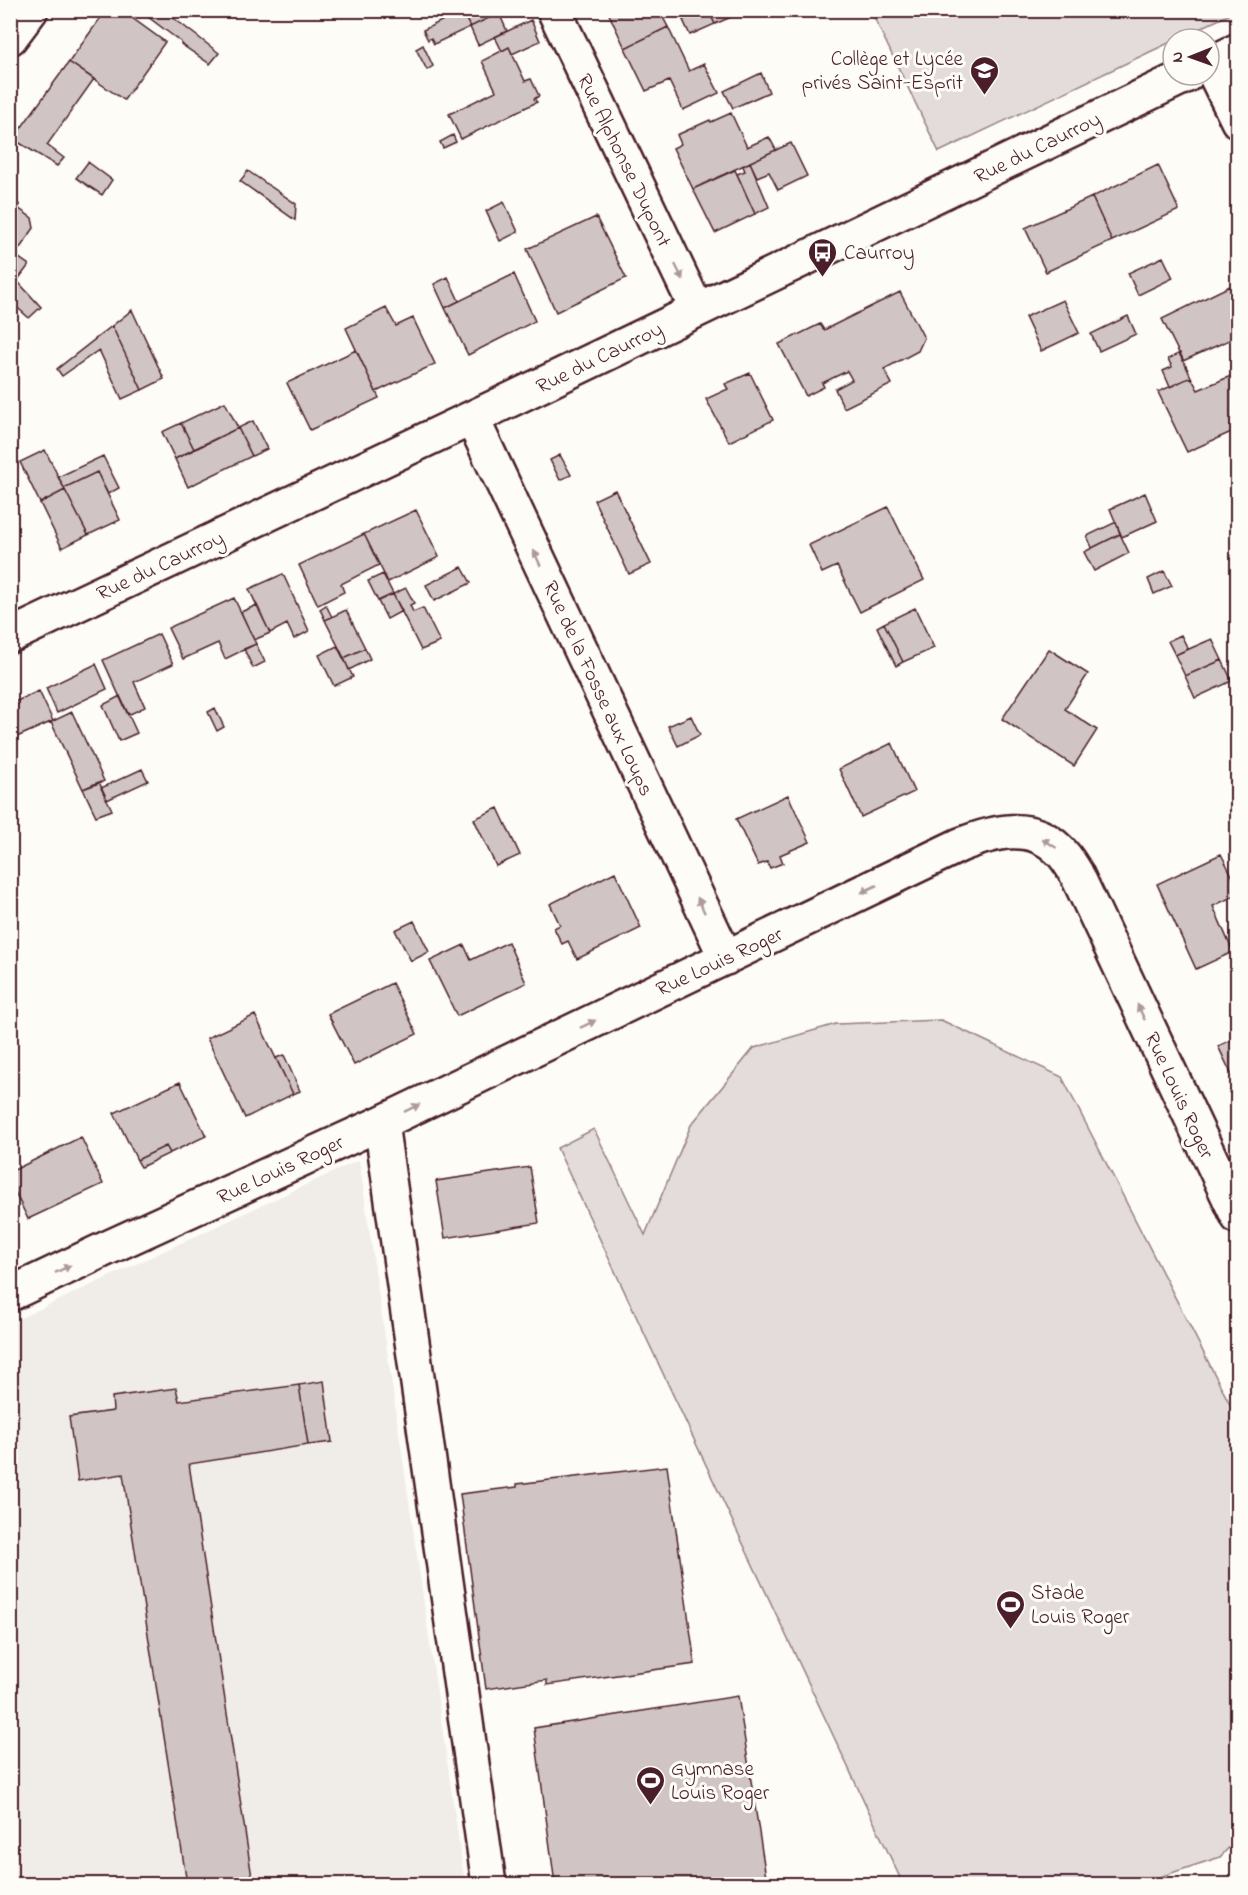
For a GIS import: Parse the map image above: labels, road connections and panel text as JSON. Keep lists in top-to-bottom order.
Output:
{
  "streets": {
    "street": [
      "Rue du Caurroy",
      "Rue Alphonse Dupont",
      "Rue de la Fosse aux Loups",
      "Rue Louis Roger"
    ]
  },
  "crossings": [
    ["Rue du Caurroy", "Rue Alphonse Dupont"],
    ["Rue du Caurroy", "Rue de la Fosse aux Loups"],
    ["Rue de la Fosse aux Loups", "Rue Louis Roger"]
  ],
  "one_way": ["Rue Alphonse Dupont", "Rue de la Fosse aux Loups"],
  "places": {
    "school or university": ["Collège et Lycée privés Saint-Esprit"],
    "bus stop": ["Caurroy"],
    "sports": ["Stade Louis Roger", "Gymnase Louis Roger"]
  },
  "north": "left"
}
